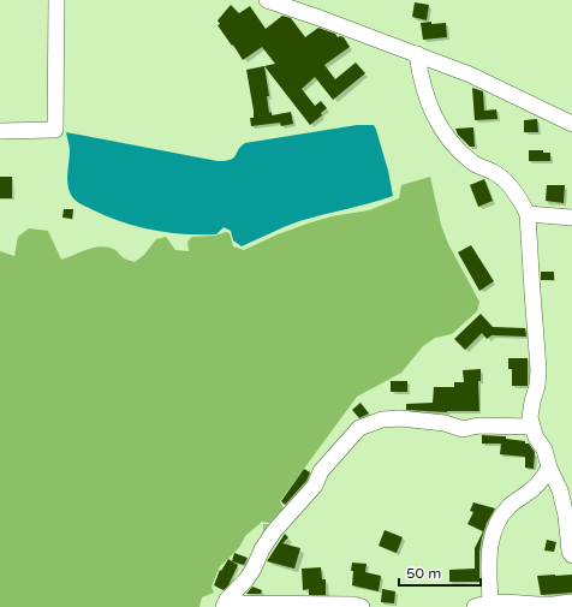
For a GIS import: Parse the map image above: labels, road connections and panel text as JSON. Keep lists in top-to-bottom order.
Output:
{
  "scale_bar": "50 m"
}
